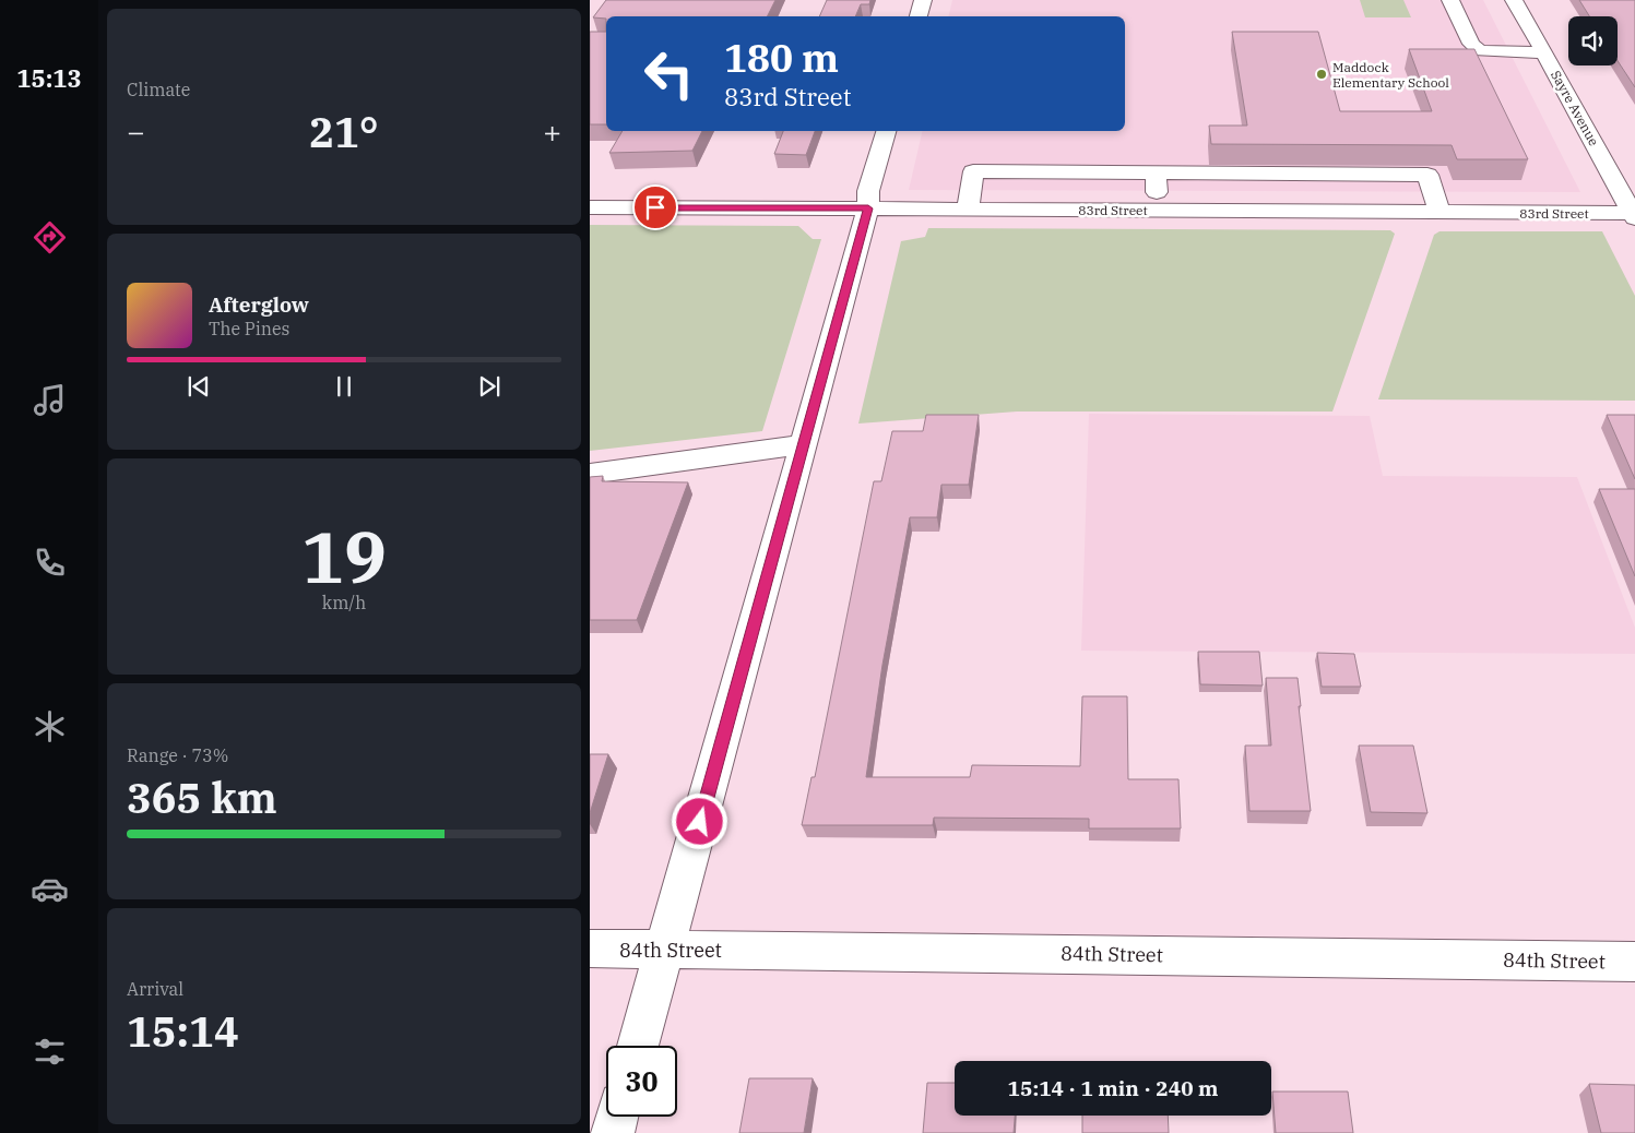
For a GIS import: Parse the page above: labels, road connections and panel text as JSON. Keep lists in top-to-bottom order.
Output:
{
  "streets": {
    "street": ["Sayre Avenue", "83rd Street", "84th Street"]
  },
  "crossings": [
    ["Sayre Avenue", "83rd Street"]
  ],
  "places": ["Maddock Elementary School"],
  "page": {
    "tabs": "15:13",
    "tile": [
      "Climate",
      ["19", "km/h"],
      ["Range · 73%", "365 km"],
      ["Arrival", "15:14"]
    ],
    "turn": ["180 m", "83rd Street"],
    "heat": ["−", "21°", "+"],
    "song": ["Afterglow", "The Pines"],
    "limit": "30",
    "trip": "15:14 · 1 min · 240 m"
  }
}
